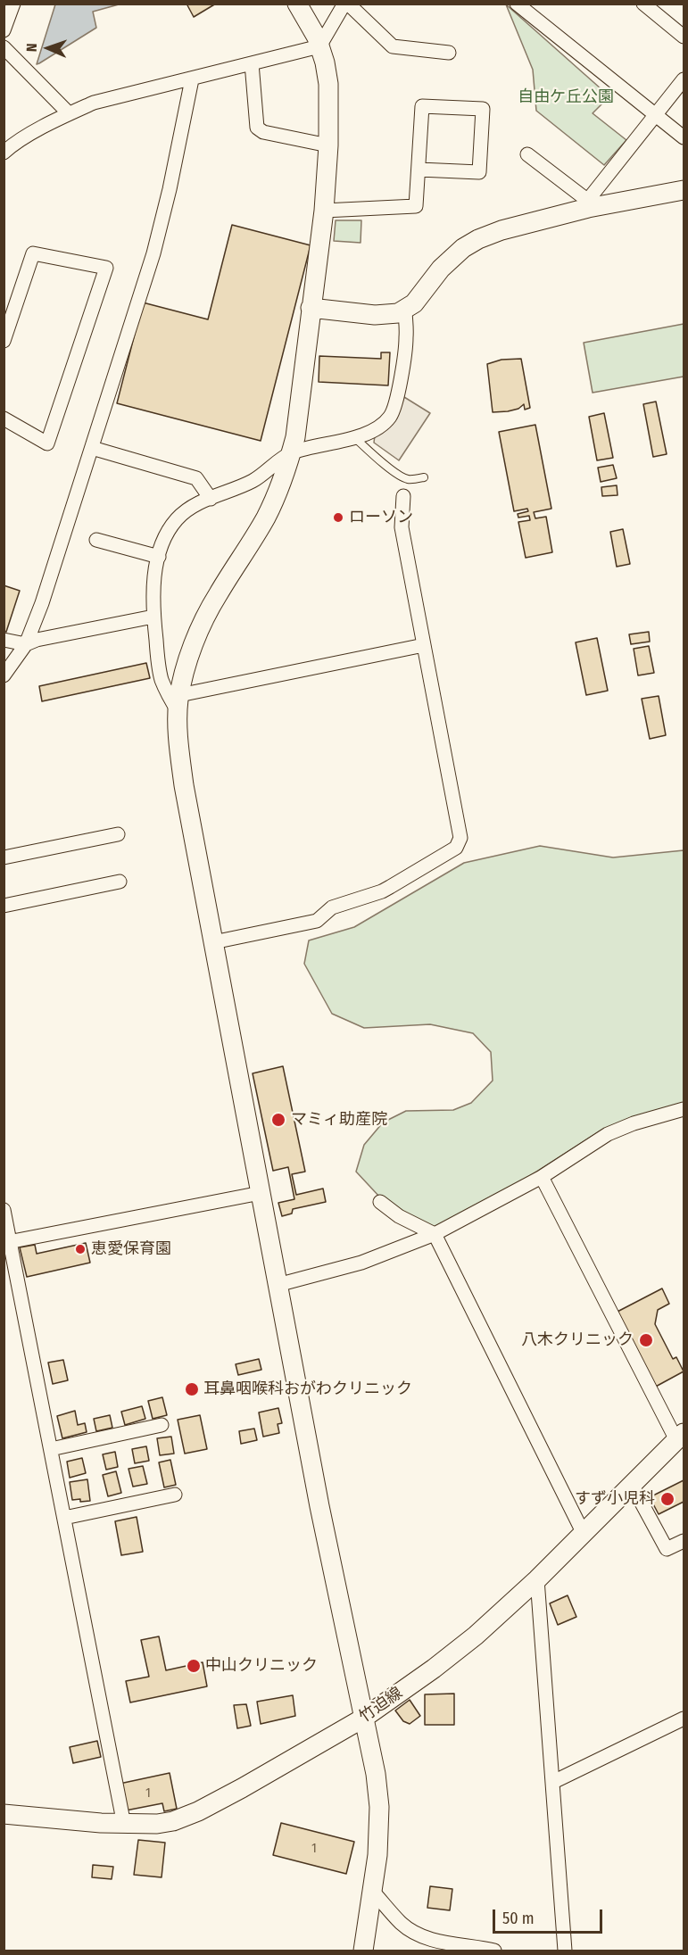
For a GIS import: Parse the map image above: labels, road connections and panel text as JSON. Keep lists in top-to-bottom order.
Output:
{
  "streets": {
    "street": ["竹迫線"]
  },
  "parks": ["自由ケ丘公園"],
  "places": [
    "ローソン",
    "マミィ助産院",
    "恵愛保育園",
    "八木クリニック",
    "耳鼻咽喉科おがわクリニック",
    "すず小児科",
    "中山クリニック"
  ],
  "house_numbers": ["1", "1"],
  "scale_bar": "50 m",
  "north": "left"
}
